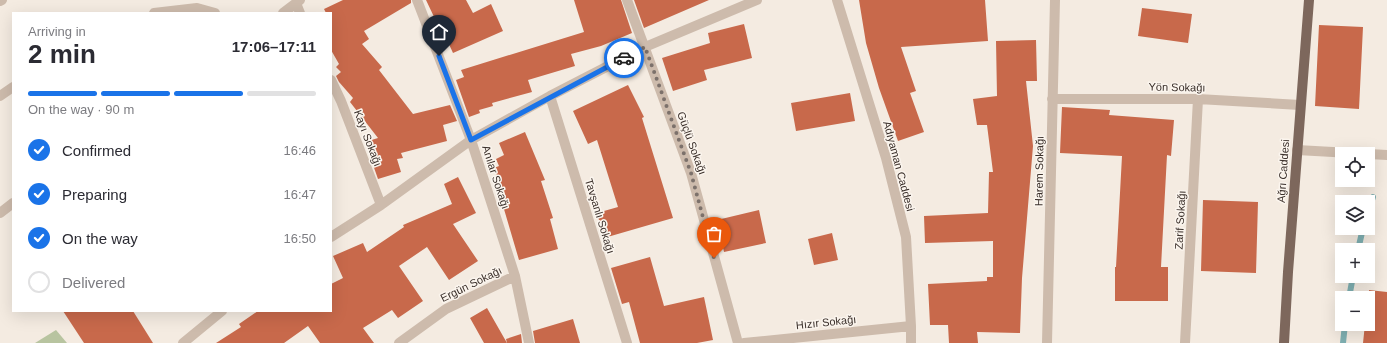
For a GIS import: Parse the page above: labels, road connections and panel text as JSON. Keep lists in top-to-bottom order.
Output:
{
  "streets": {
    "main road": ["Ağrı Caddesi"],
    "street": [
      "Yön Sokağı",
      "Kayı Sokağı",
      "Güçlü Sokağı",
      "Adıyaman Caddesi",
      "Harem Sokağı",
      "Anılar Sokağı",
      "Tavşanlı Sokağı",
      "Zarif Sokağı",
      "Ergün Sokağı",
      "Hızır Sokağı"
    ]
  },
  "crossings": [
    ["Yön Sokağı", "Harem Sokağı"],
    ["Yön Sokağı", "Ağrı Caddesi"],
    ["Yön Sokağı", "Zarif Sokağı"],
    ["Adıyaman Caddesi", "Hızır Sokağı"],
    ["Anılar Sokağı", "Ergün Sokağı"]
  ],
  "page": {
    "heading": ["2 min", "Arriving in", "17:06–17:11"],
    "bar": "On the way · 90 m",
    "list": [
      ["Confirmed", "16:46"],
      ["Preparing", "16:47"],
      ["On the way", "16:50"],
      "Delivered"
    ],
    "map_buttons": ["+", "−"]
  }
}
